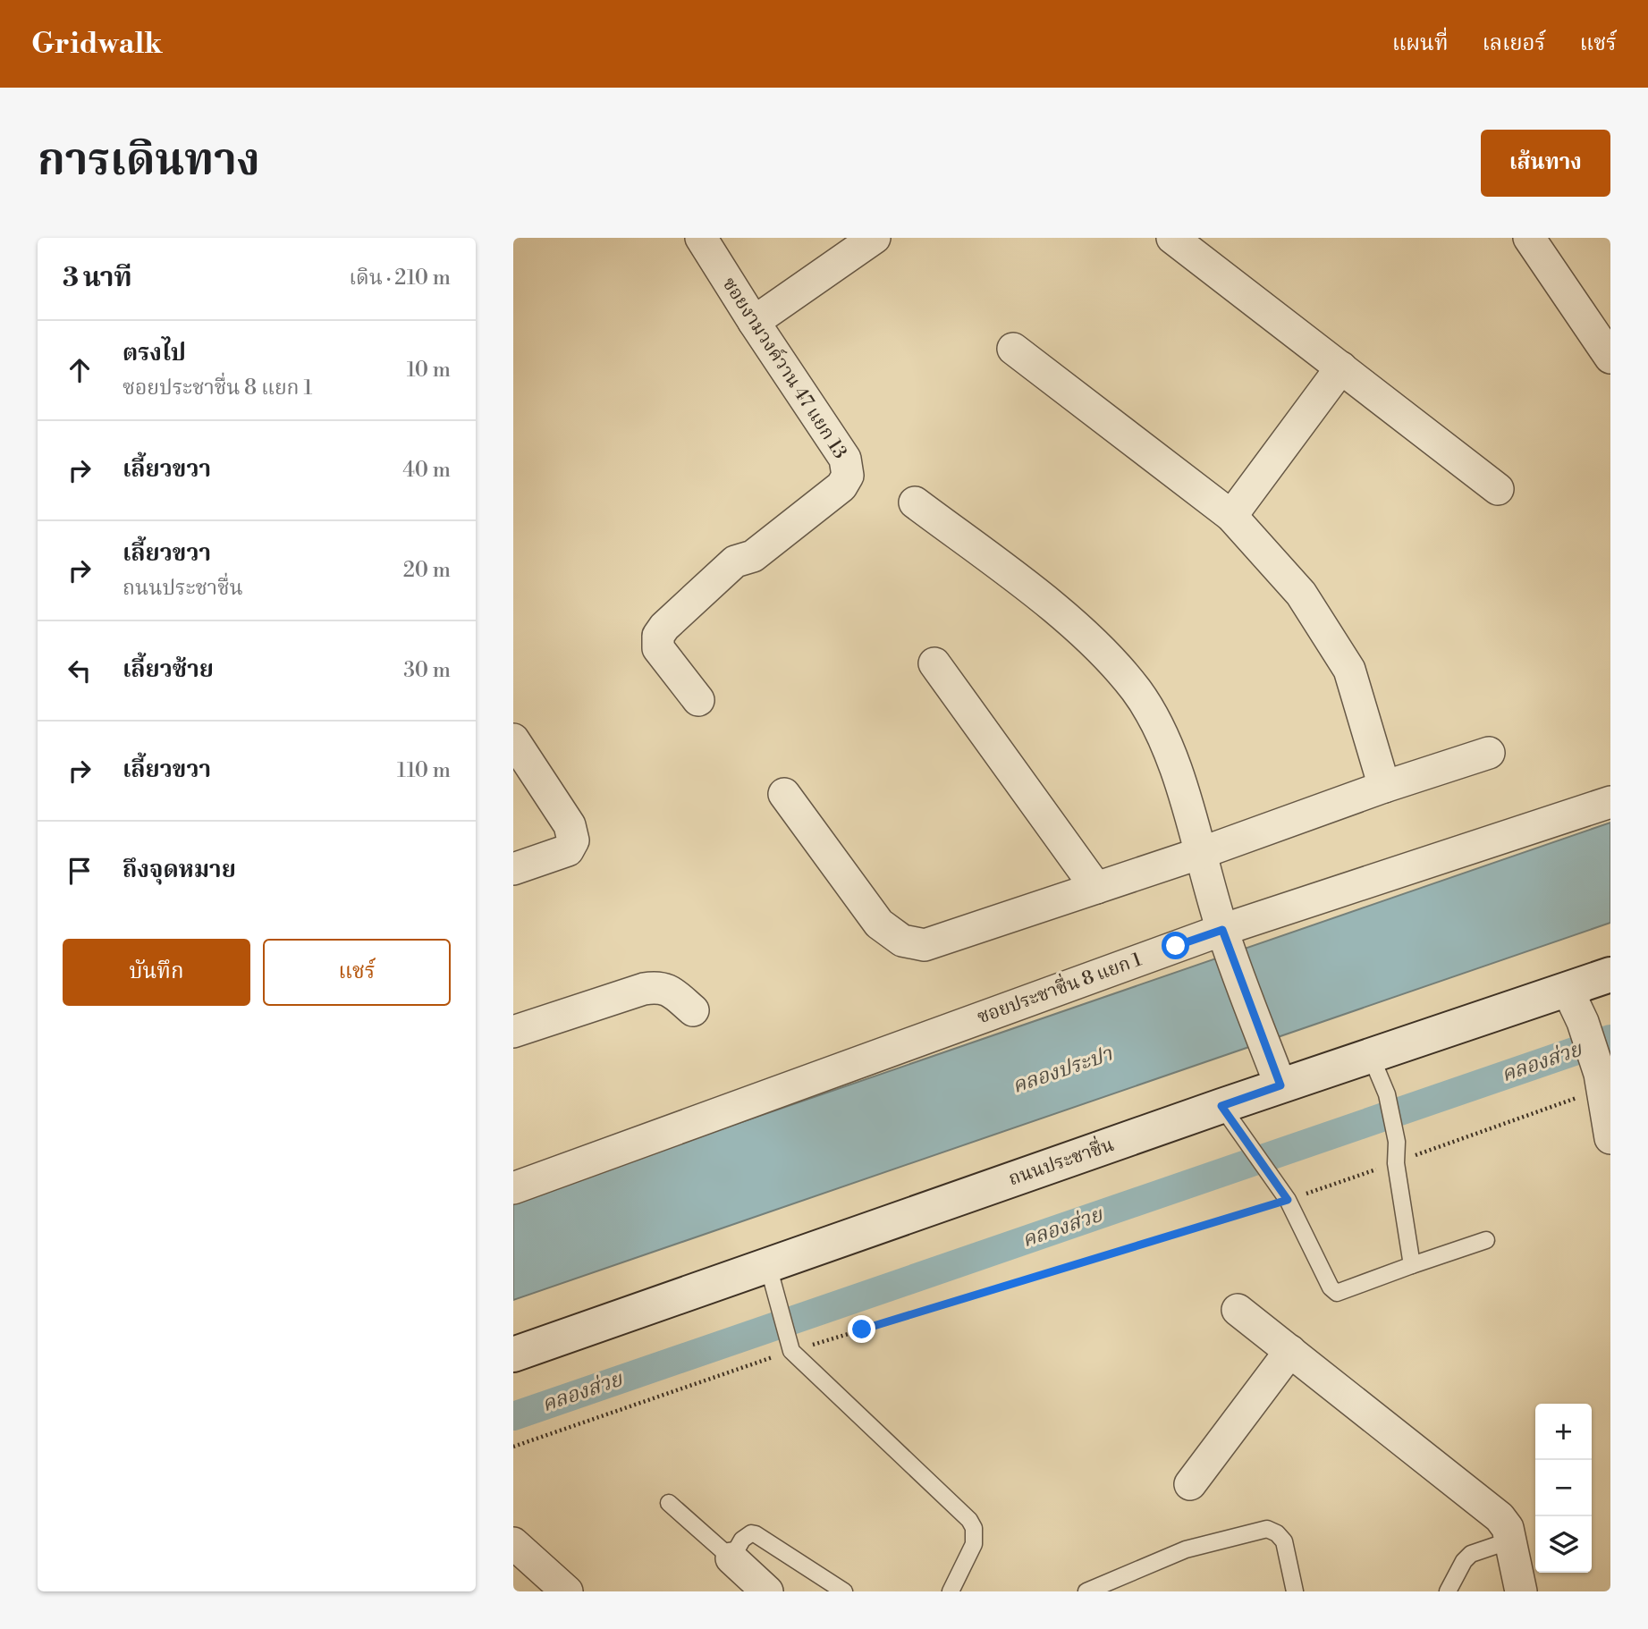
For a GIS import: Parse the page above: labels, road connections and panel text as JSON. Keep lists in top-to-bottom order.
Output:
{
  "streets": {
    "main road": ["ถนนประชาชื่น"],
    "street": ["ซอยงามวงค์วาน 47 แยก 13", "ซอยประชาชื่น 8 แยก 1"]
  },
  "water": ["คลองส่วย", "คลองประปา"],
  "page": {
    "header": "Gridwalk",
    "nav": ["แผนที่", "เลเยอร์", "แชร์"],
    "title": "การเดินทาง",
    "buttons": [
      "เส้นทาง",
      ["บันทึก", "แชร์"]
    ],
    "heading": ["3 นาที", "เดิน · 210 m"],
    "list": [
      ["ตรงไป", "ซอยประชาชื่น 8 แยก 1", "10 m"],
      ["เลี้ยวขวา", "40 m"],
      ["เลี้ยวขวา", "ถนนประชาชื่น", "20 m"],
      ["เลี้ยวซ้าย", "30 m"],
      ["เลี้ยวขวา", "110 m"],
      "ถึงจุดหมาย"
    ],
    "map_buttons": ["+", "−"]
  }
}
